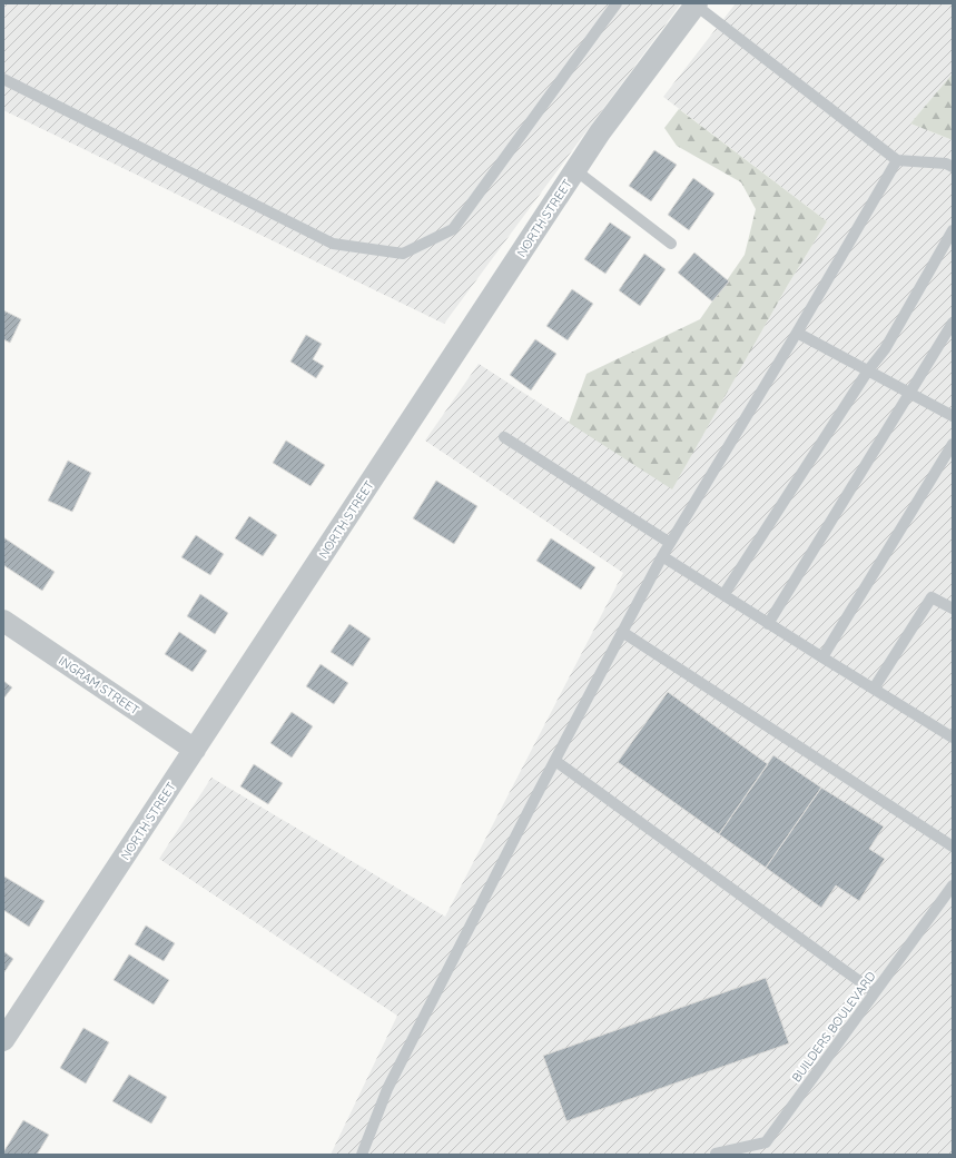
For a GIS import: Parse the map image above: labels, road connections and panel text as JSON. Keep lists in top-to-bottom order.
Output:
{
  "streets": {
    "street": ["NORTH STREET", "INGRAM STREET"],
    "lane": ["BUILDERS BOULEVARD"]
  },
  "crossings": [
    ["NORTH STREET", "INGRAM STREET"]
  ]
}
